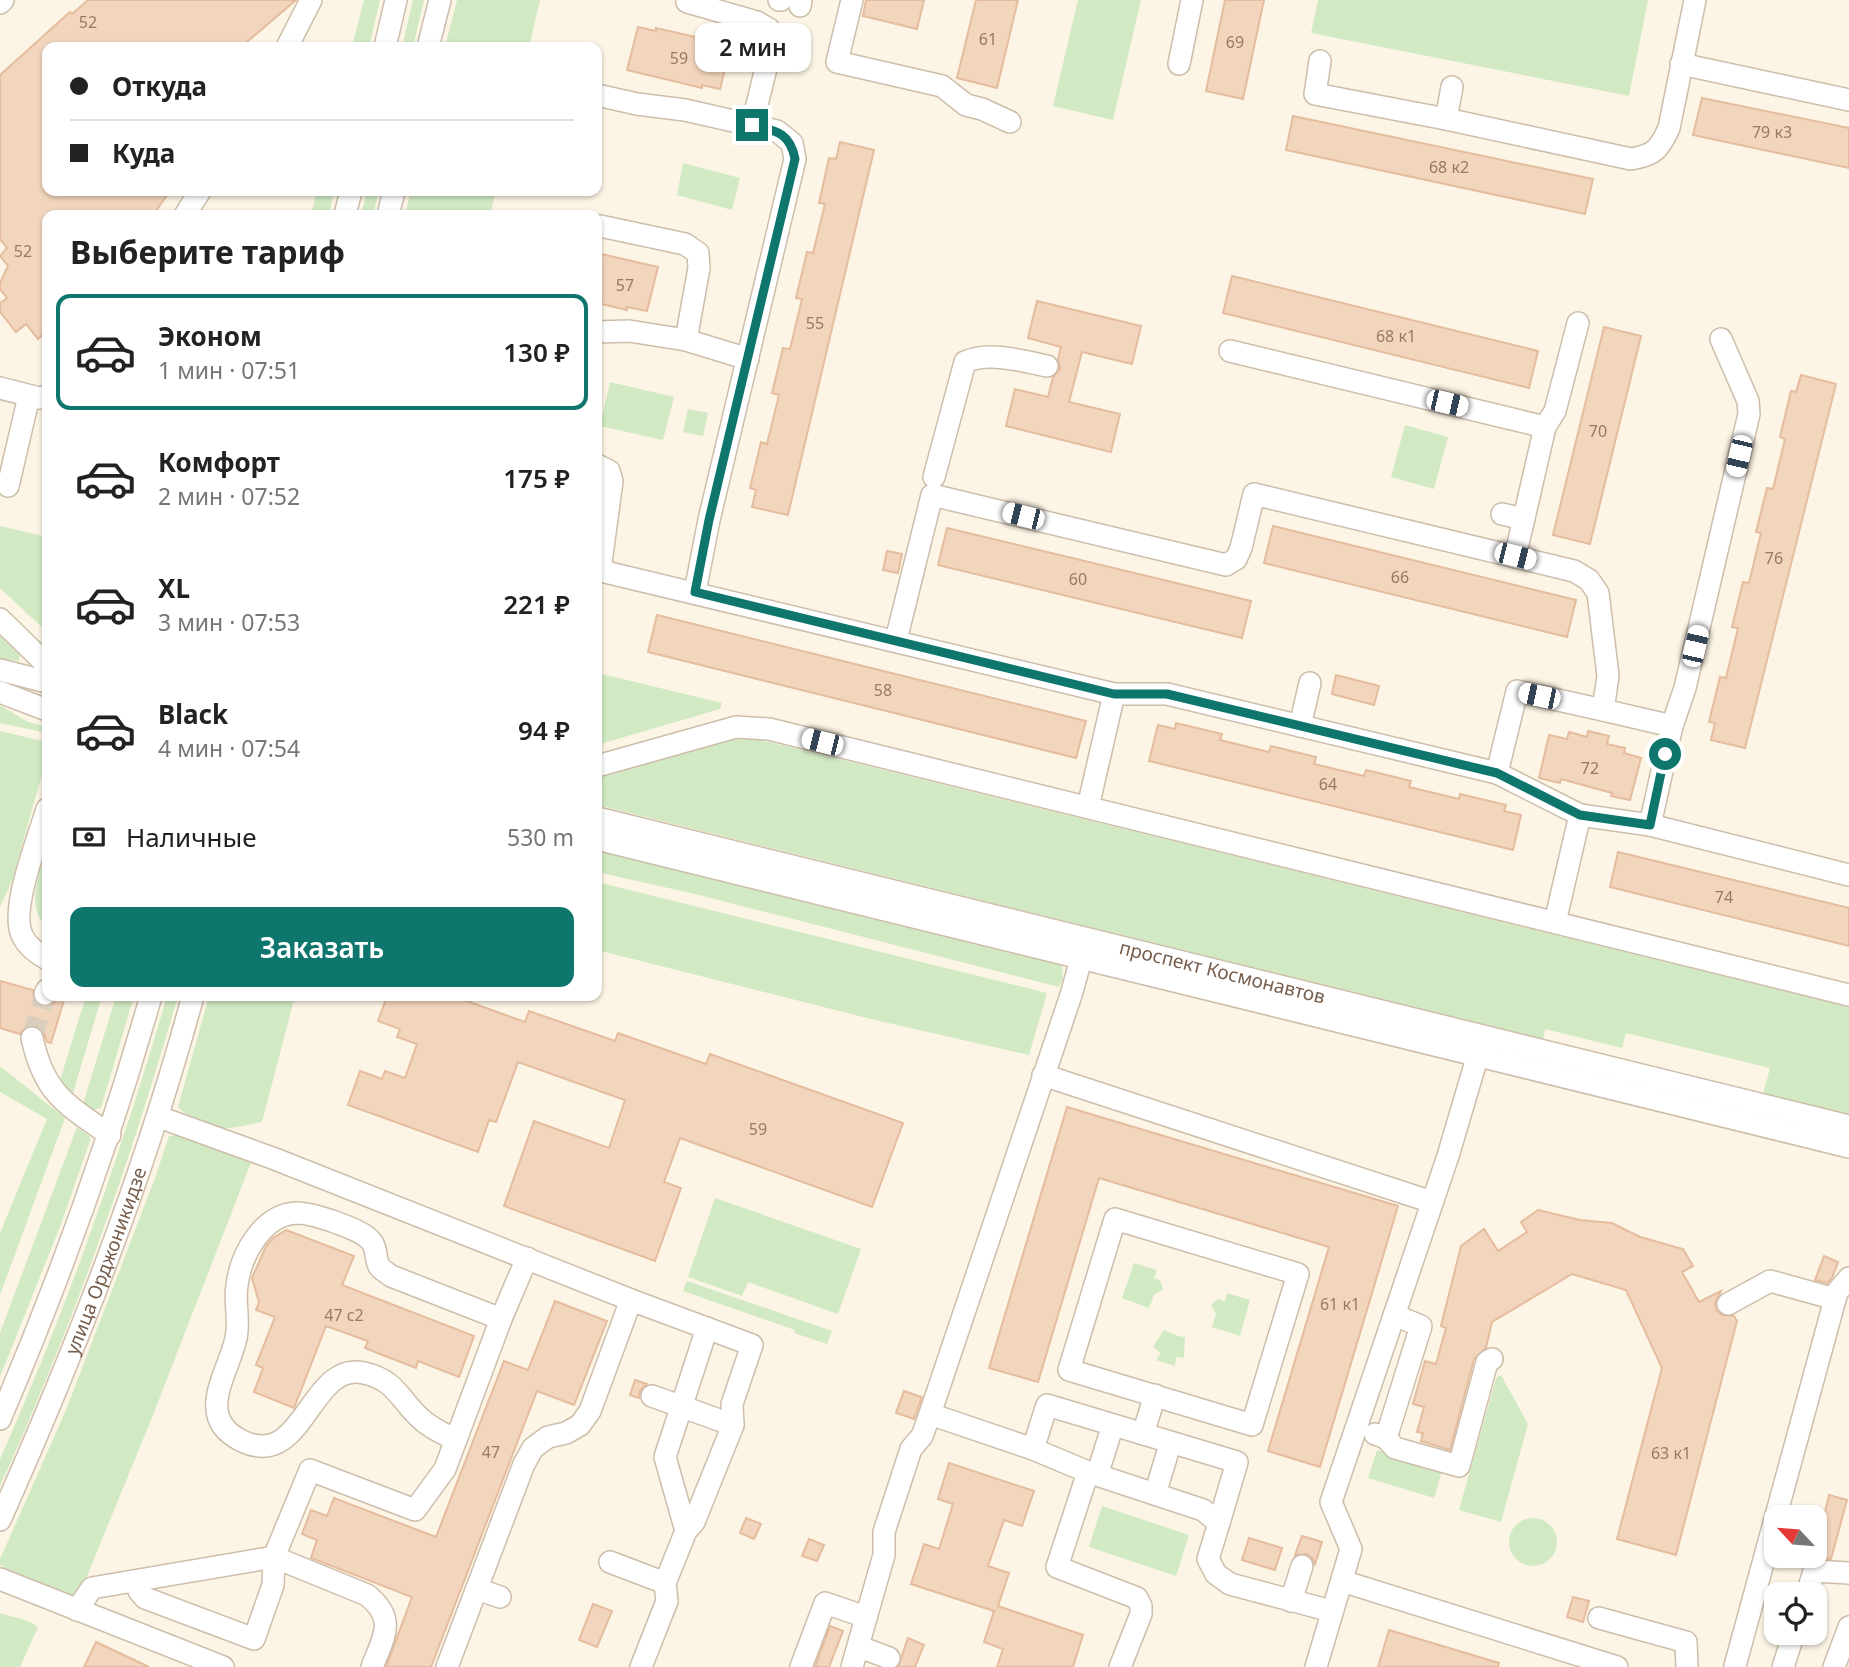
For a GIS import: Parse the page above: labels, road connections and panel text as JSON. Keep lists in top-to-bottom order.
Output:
{
  "streets": {
    "street": ["проспект Космонавтов", "улица Орджоникидзе"]
  },
  "house_numbers": [
    "52",
    "61",
    "69",
    "59",
    "79 к3",
    "68 к2",
    "52",
    "57",
    "55",
    "68 к1",
    "70",
    "76",
    "66",
    "60",
    "58",
    "72",
    "64",
    "74",
    "59",
    "61 к1",
    "47 с2",
    "47",
    "63 к1"
  ],
  "north": "top left",
  "page": {
    "bubble": "2 мин",
    "banner": ["Откуда", "Куда"],
    "heading": "Выберите тариф",
    "list": [
      {
        "name": "Эконом",
        "note": "1 мин · 07:51",
        "value": "130 ₽"
      },
      {
        "name": "Комфорт",
        "note": "2 мин · 07:52",
        "value": "175 ₽"
      },
      {
        "name": "XL",
        "note": "3 мин · 07:53",
        "value": "221 ₽"
      },
      {
        "name": "Black",
        "note": "4 мин · 07:54",
        "value": "94 ₽"
      }
    ],
    "pay": ["Наличные", "530 m"],
    "buttons": "Заказать"
  }
}
